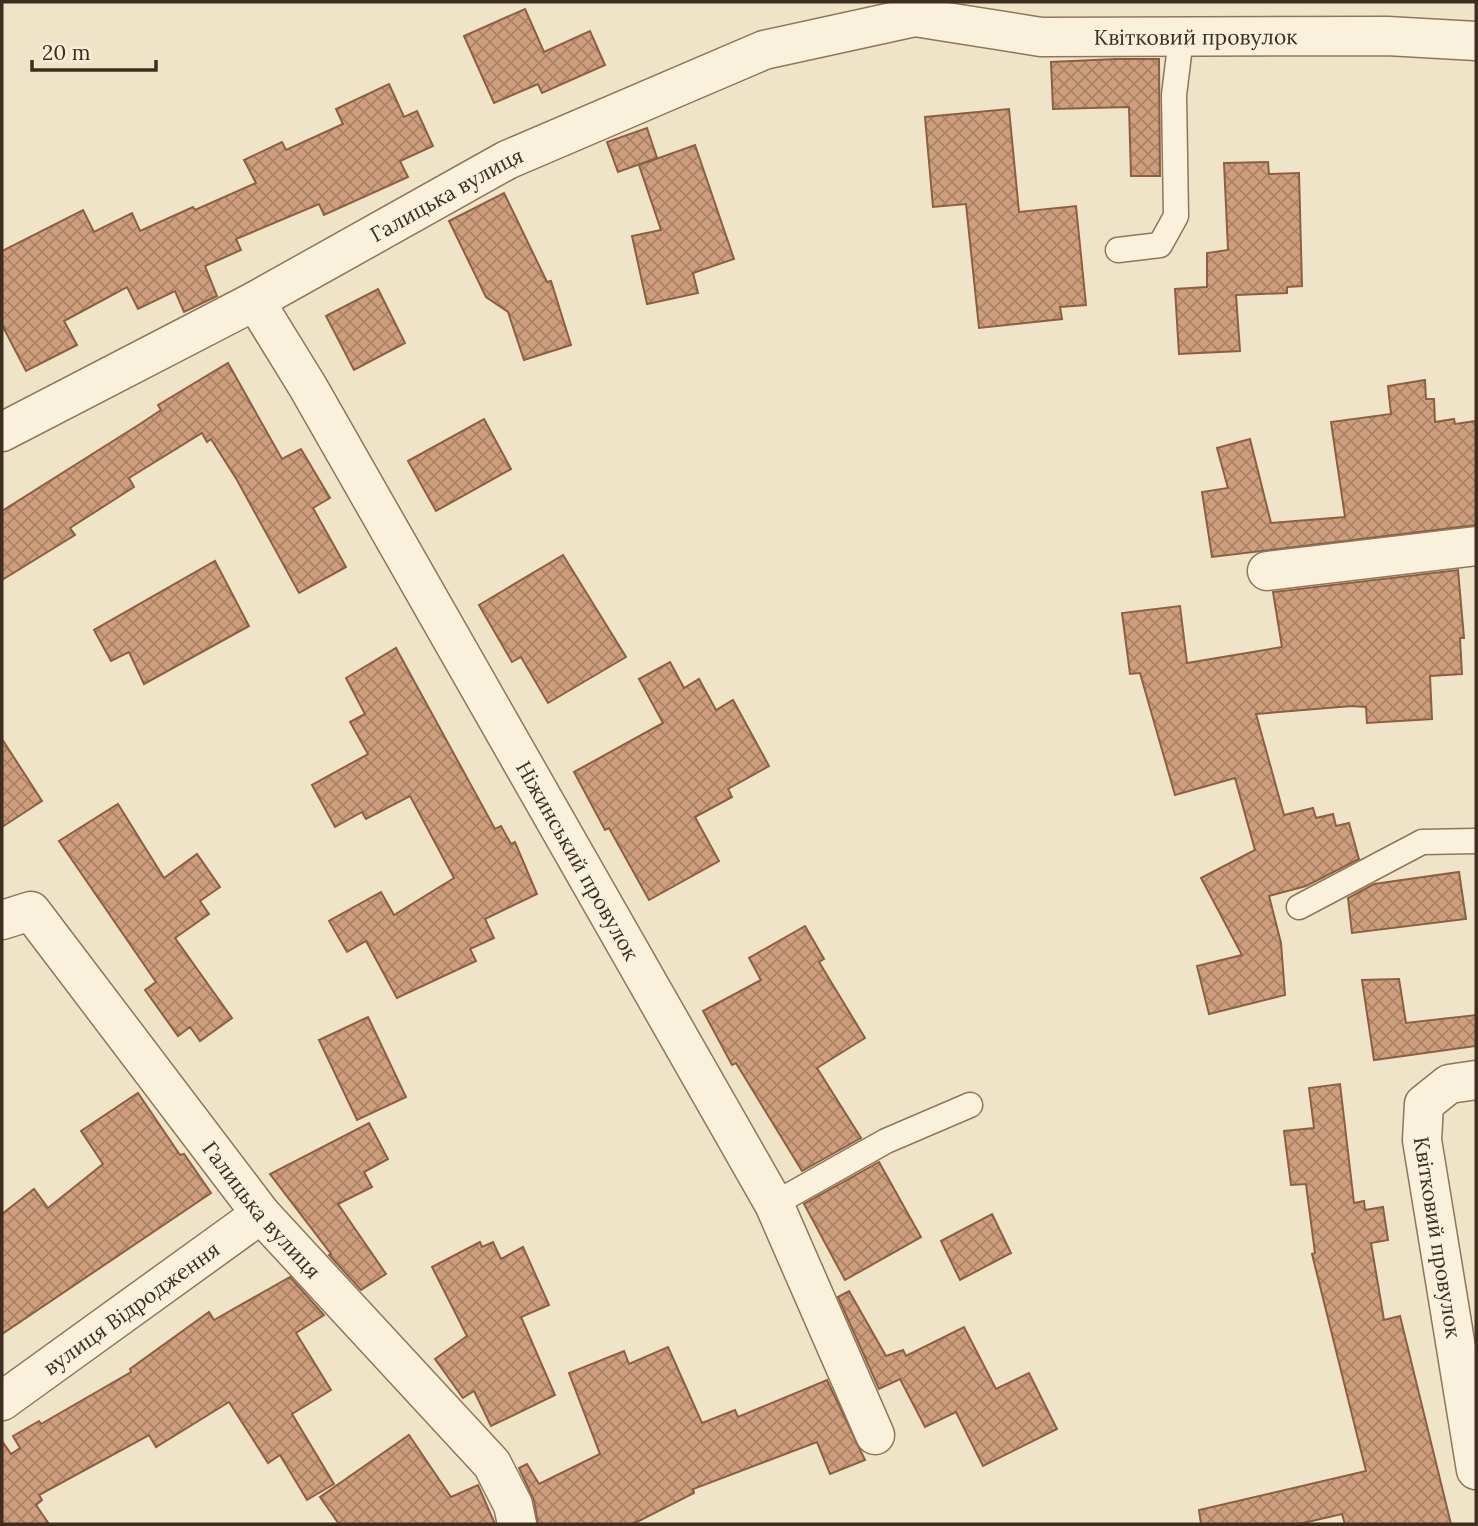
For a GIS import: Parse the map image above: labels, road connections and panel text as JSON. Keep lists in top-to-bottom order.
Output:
{
  "streets": {
    "street": [
      "Квітковий провулок",
      "Галицька вулиця",
      "Ніжинський провулок",
      "вулиця Відродження"
    ]
  },
  "crossings": [
    ["Квітковий провулок", "Галицька вулиця"],
    ["Галицька вулиця", "Ніжинський провулок"],
    ["Галицька вулиця", "вулиця Відродження"]
  ],
  "scale_bar": "20 m"
}
